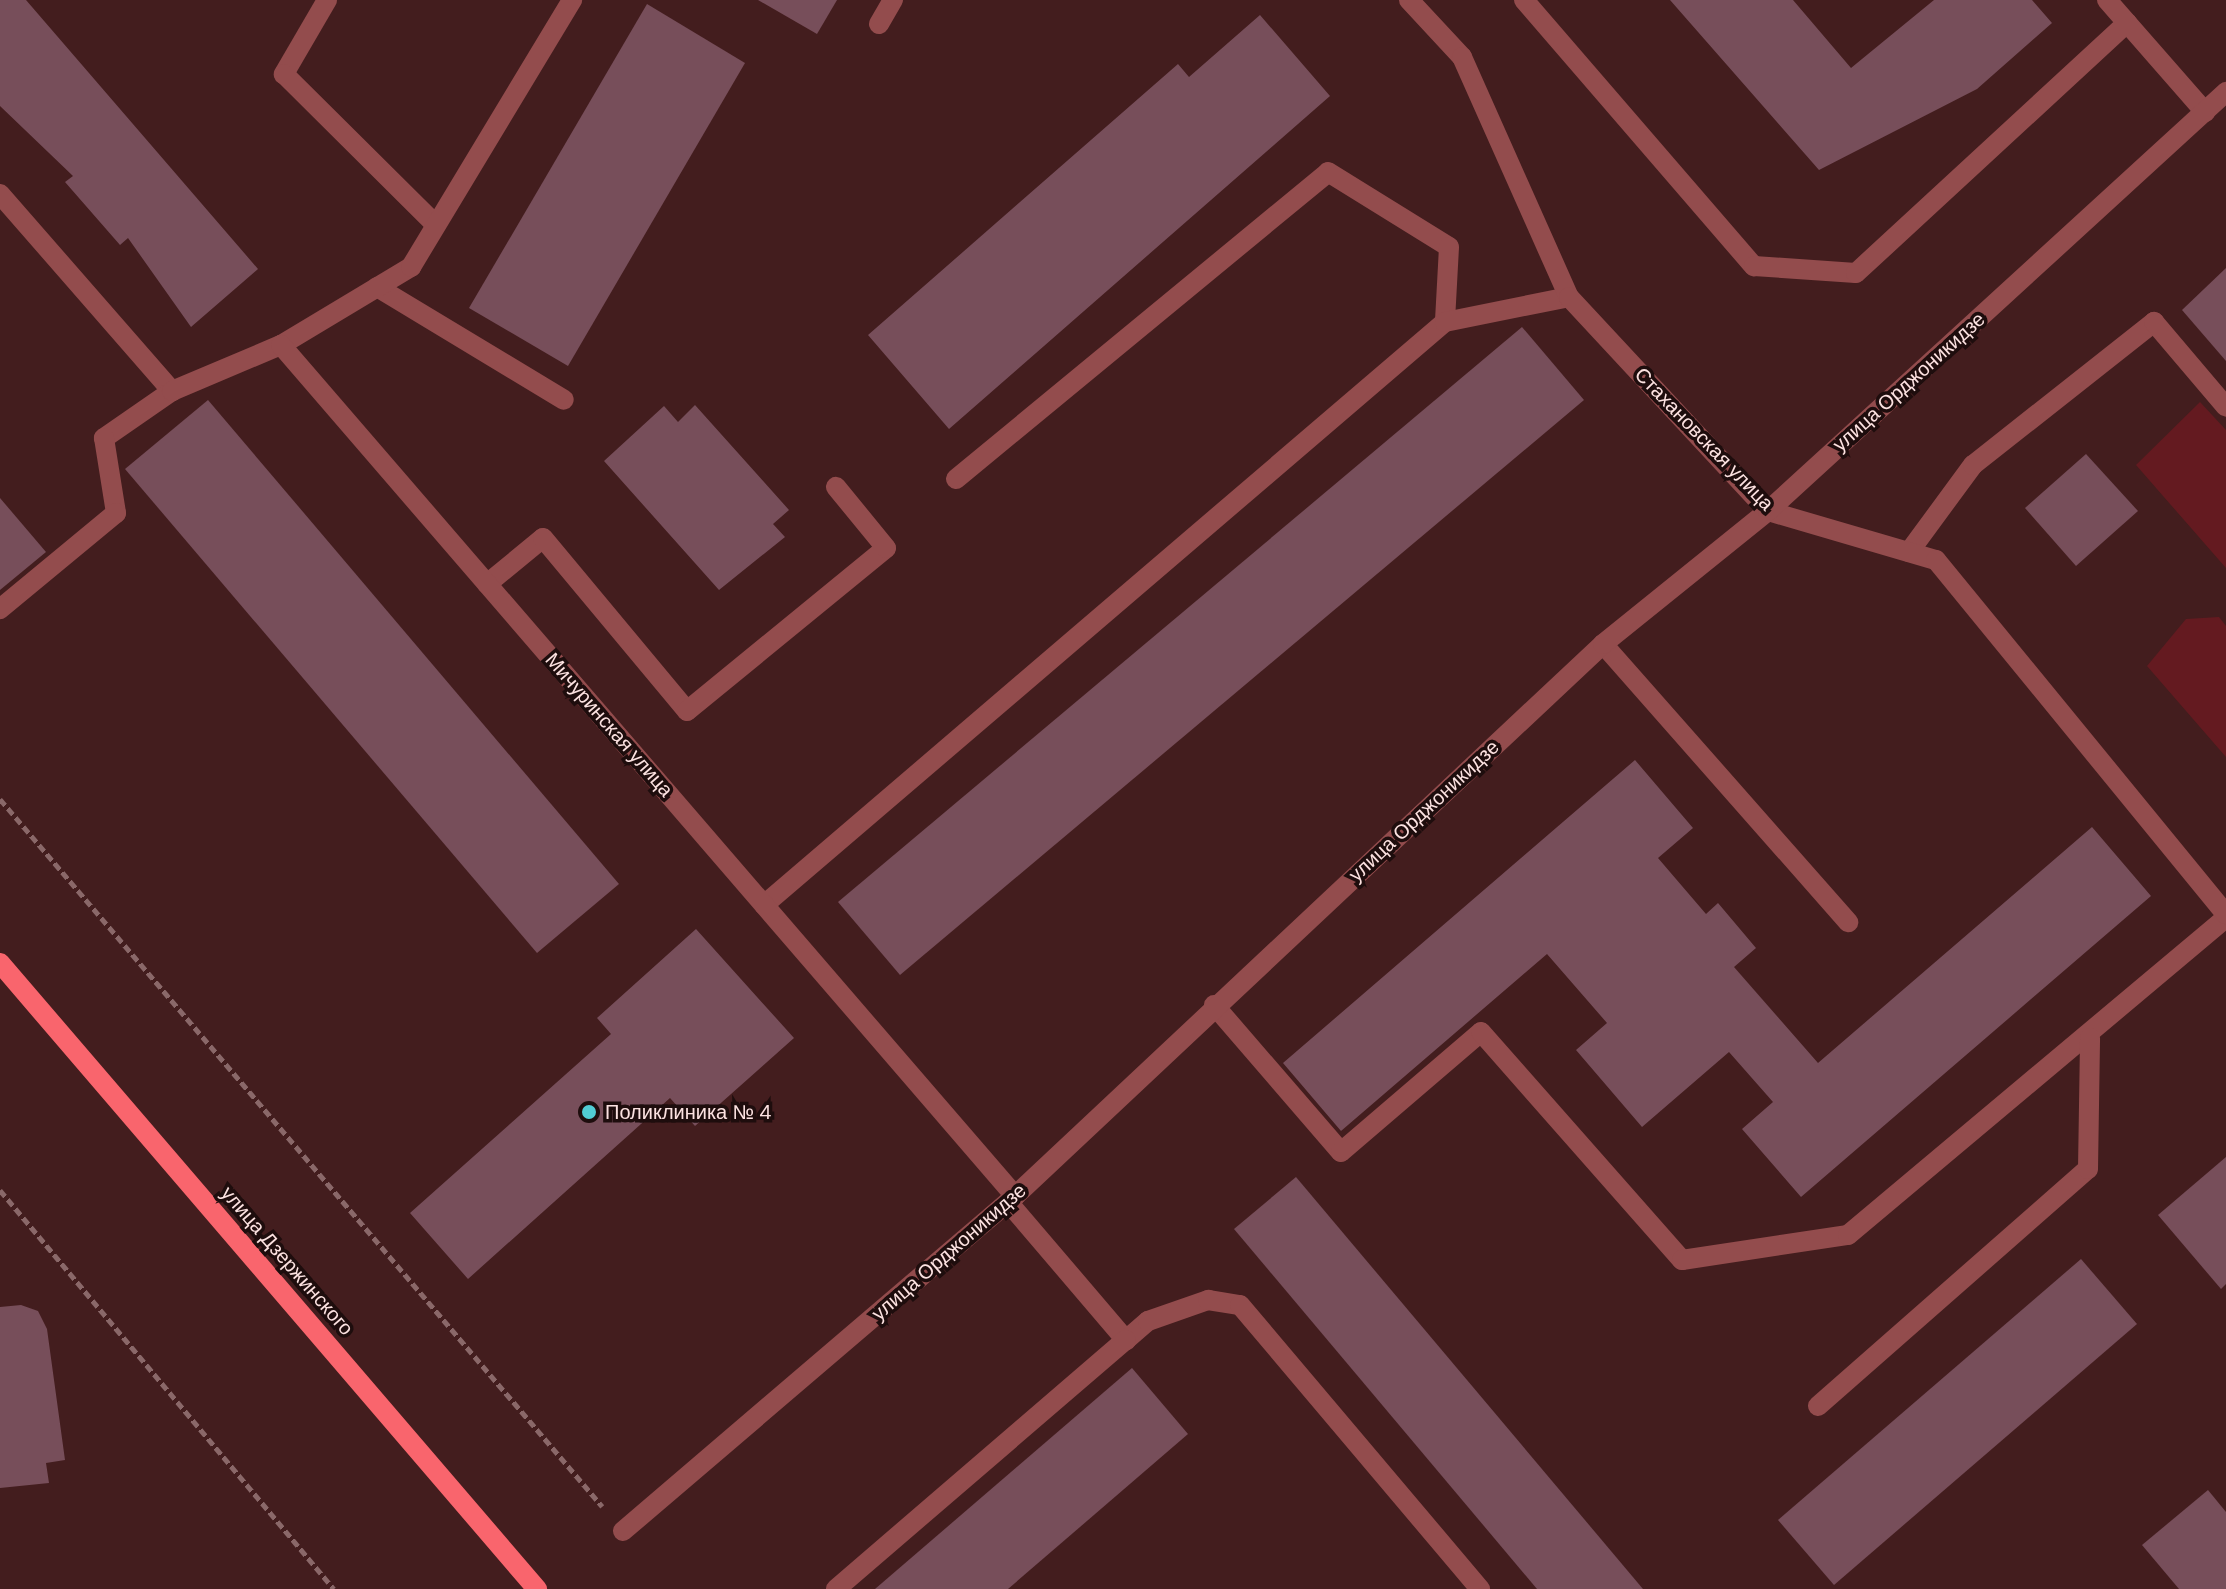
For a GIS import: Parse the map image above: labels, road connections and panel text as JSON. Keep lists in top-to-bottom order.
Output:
{
  "streets": {
    "main road": ["улица Дзержинского"],
    "street": ["улица Орджоникидзе", "Стахановская улица", "Мичуринская улица"]
  },
  "crossings": [
    ["улица Орджоникидзе", "Стахановская улица"],
    ["улица Орджоникидзе", "Мичуринская улица"]
  ],
  "places": ["Поликлиника № 4"]
}
